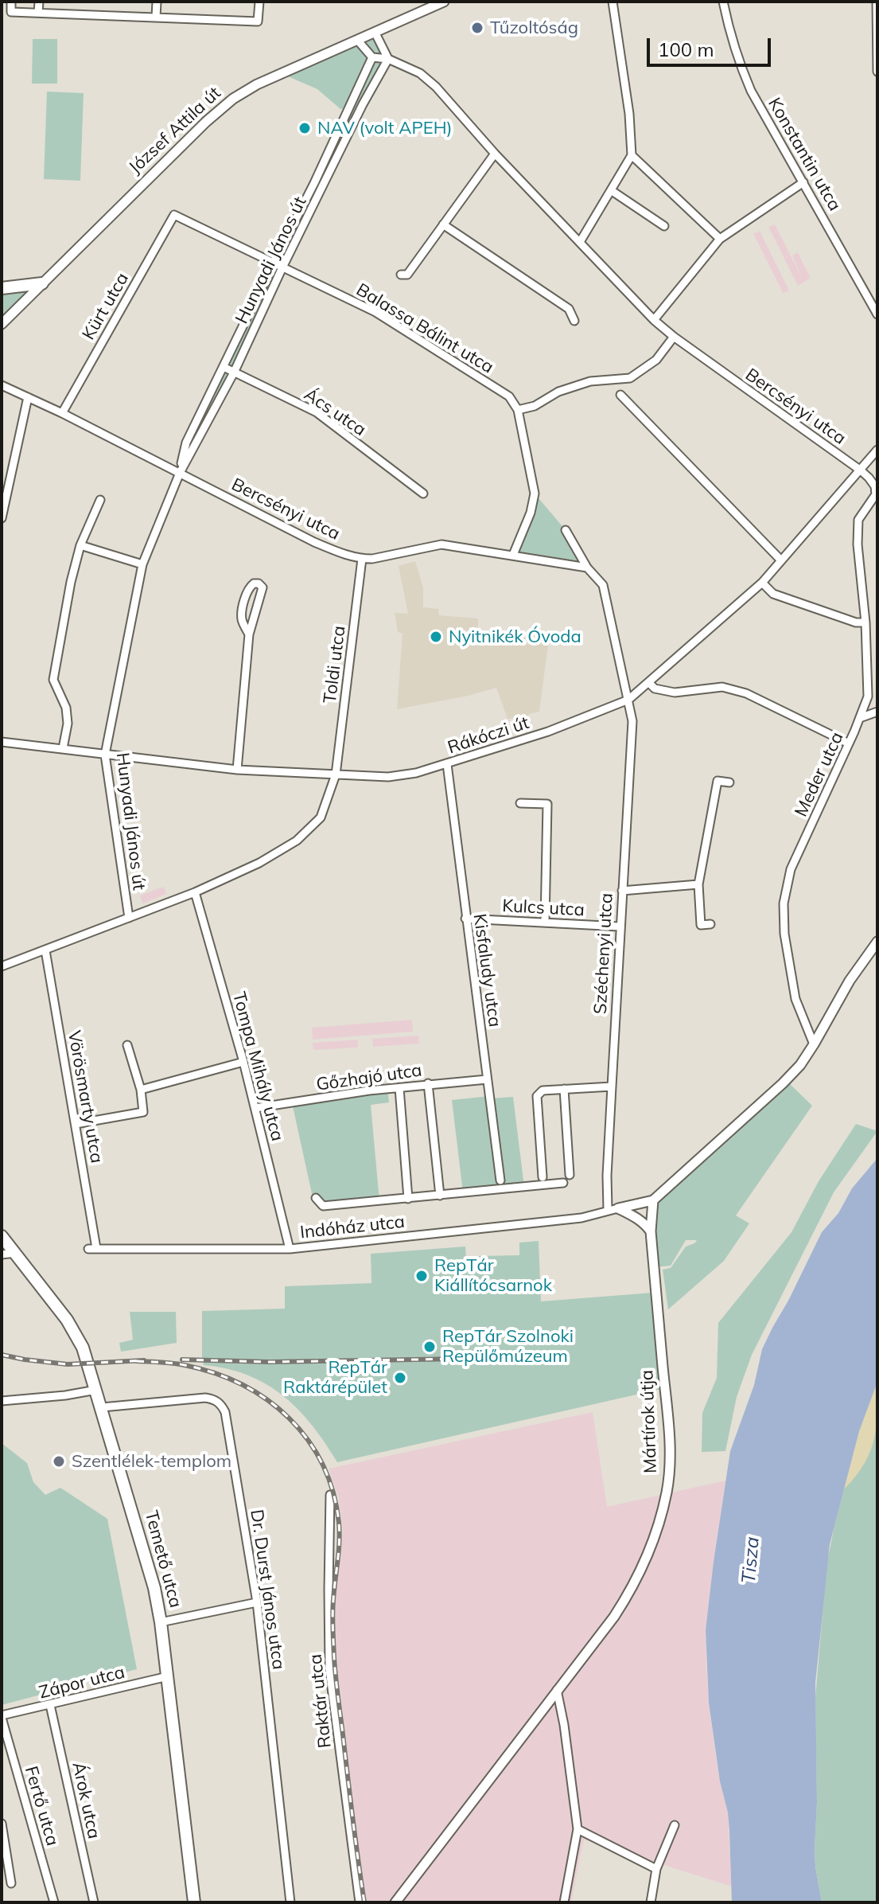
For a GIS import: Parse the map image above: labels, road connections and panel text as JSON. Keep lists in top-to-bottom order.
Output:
{
  "streets": {
    "main road": ["Temető utca"],
    "street": [
      "József Attila út",
      "Konstantin utca",
      "Hunyadi János út",
      "Kürt utca",
      "Balassa Bálint utca",
      "Bercsényi utca",
      "Ács utca",
      "Toldi utca",
      "Rákóczi út",
      "Meder utca",
      "Kulcs utca",
      "Széchenyi utca",
      "Kisfaludy utca",
      "Tompa Mihály utca",
      "Gőzhajó utca",
      "Vörösmarty utca",
      "Indóház utca",
      "Mártírok útja",
      "Dr. Durst János utca",
      "Zápor utca",
      "Raktár utca",
      "Árok utca",
      "Fertő utca"
    ]
  },
  "crossings": [
    ["Hunyadi János út", "Balassa Bálint utca"],
    ["Hunyadi János út", "Bercsényi utca"],
    ["Hunyadi János út", "Ács utca"],
    ["Hunyadi János út", "Toldi utca"],
    ["Hunyadi János út", "Rákóczi út"],
    ["Kürt utca", "Balassa Bálint utca"],
    ["Kürt utca", "Bercsényi utca"],
    ["Bercsényi utca", "Toldi utca"],
    ["Bercsényi utca", "Rákóczi út"],
    ["Bercsényi utca", "Meder utca"],
    ["Toldi utca", "Rákóczi út"],
    ["Toldi utca", "Tompa Mihály utca"],
    ["Toldi utca", "Vörösmarty utca"],
    ["Rákóczi út", "Meder utca"],
    ["Rákóczi út", "Széchenyi utca"],
    ["Rákóczi út", "Kisfaludy utca"],
    ["Kulcs utca", "Széchenyi utca"],
    ["Kulcs utca", "Kisfaludy utca"],
    ["Széchenyi utca", "Indóház utca"],
    ["Kisfaludy utca", "Gőzhajó utca"],
    ["Tompa Mihály utca", "Gőzhajó utca"],
    ["Tompa Mihály utca", "Indóház utca"],
    ["Vörösmarty utca", "Indóház utca"],
    ["Temető utca", "Dr. Durst János utca"],
    ["Temető utca", "Zápor utca"],
    ["Zápor utca", "Árok utca"],
    ["Zápor utca", "Fertő utca"]
  ],
  "water": ["Tisza"],
  "places": [
    "Tűzoltóság",
    "NAV (volt APEH)",
    "Nyitnikék Óvoda",
    "RepTár Kiállítócsarnok",
    "RepTár Szolnoki Repülőmúzeum",
    "RepTár Raktárépület",
    "Szentlélek-templom"
  ],
  "scale_bar": "100 m"
}
